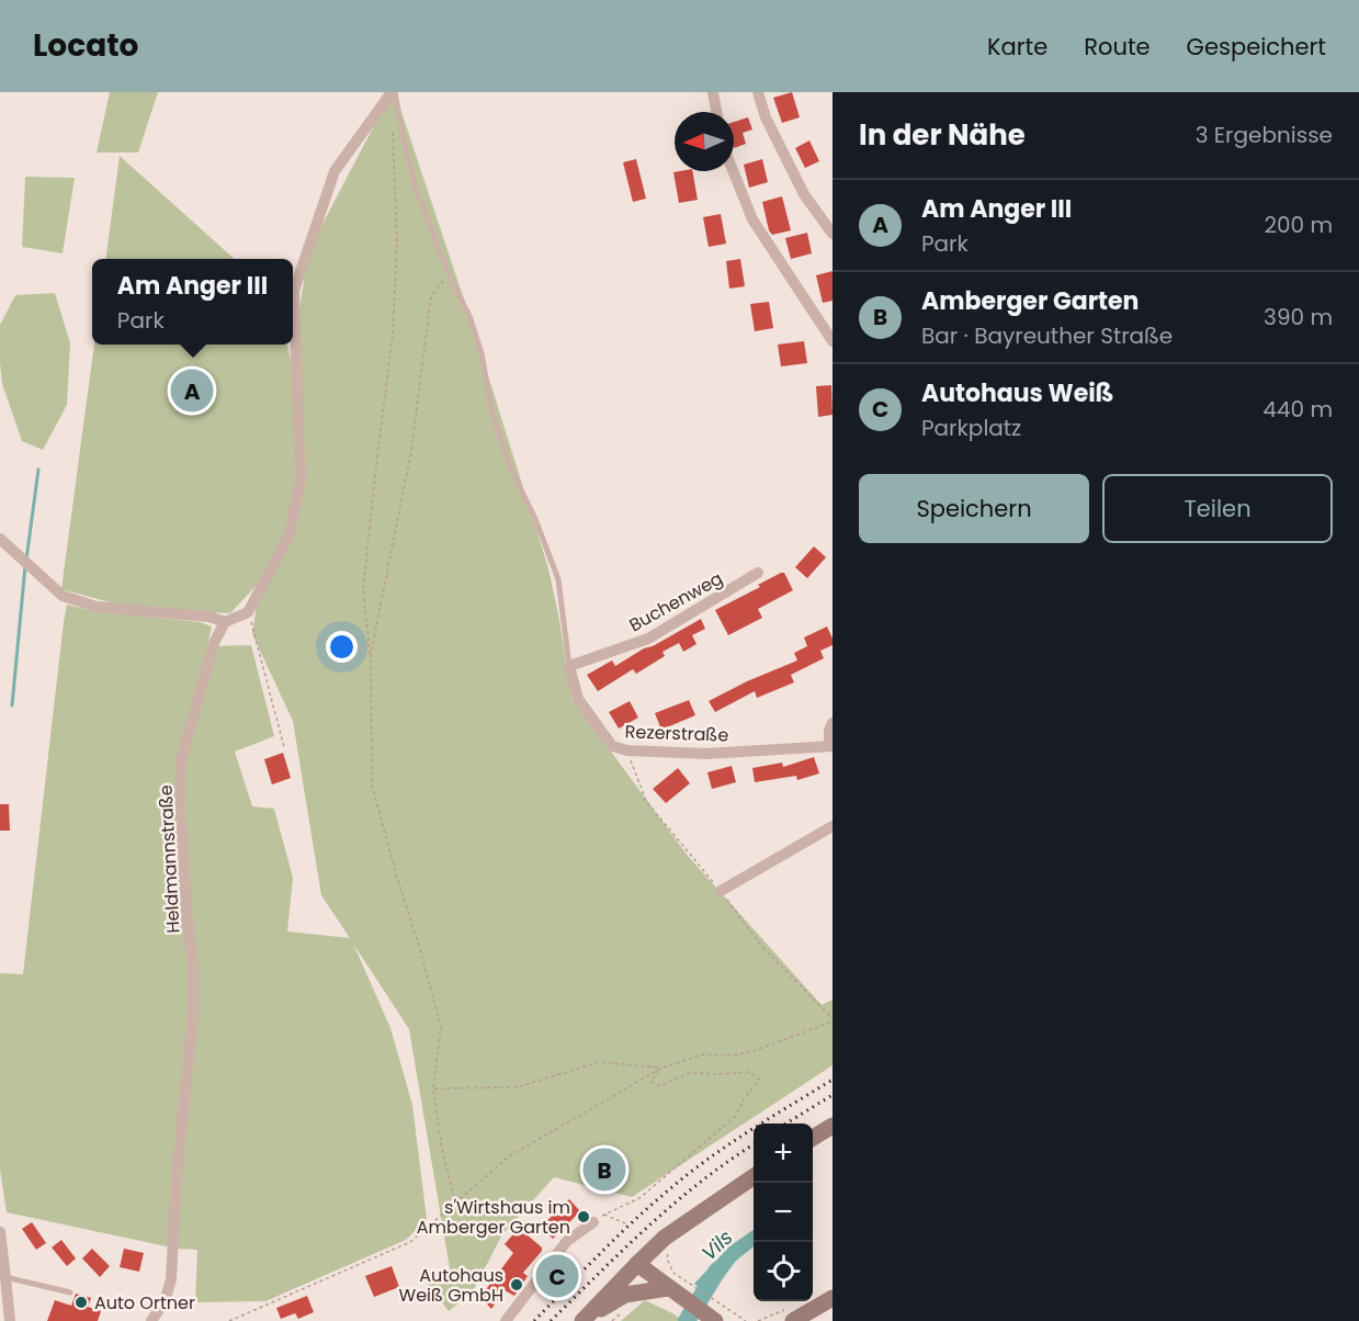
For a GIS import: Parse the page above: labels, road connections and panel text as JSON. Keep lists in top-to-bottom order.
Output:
{
  "streets": {
    "street": ["Buchenweg", "Rezerstraße", "Heldmannstraße"]
  },
  "crossings": [
    ["Buchenweg", "Rezerstraße"]
  ],
  "water": ["Vils"],
  "places": ["s'Wirtshaus im Amberger Garten", "Autohaus Weiß GmbH", "Auto Ortner"],
  "north": "left",
  "page": {
    "header": "Locato",
    "nav": ["Karte", "Route", "Gespeichert"],
    "heading": ["In der Nähe", "3 Ergebnisse"],
    "list": [
      {
        "mark": "A",
        "name": "Am Anger III",
        "note": "Park",
        "value": "200 m"
      },
      {
        "mark": "B",
        "name": "Amberger Garten",
        "note": "Bar · Bayreuther Straße",
        "value": "390 m"
      },
      {
        "mark": "C",
        "name": "Autohaus Weiß",
        "note": "Parkplatz",
        "value": "440 m"
      }
    ],
    "popup": ["Am Anger III", "Park"],
    "pins": ["A", "B", "C"],
    "buttons": ["Speichern", "Teilen"],
    "map_buttons": ["+", "−"]
  }
}
